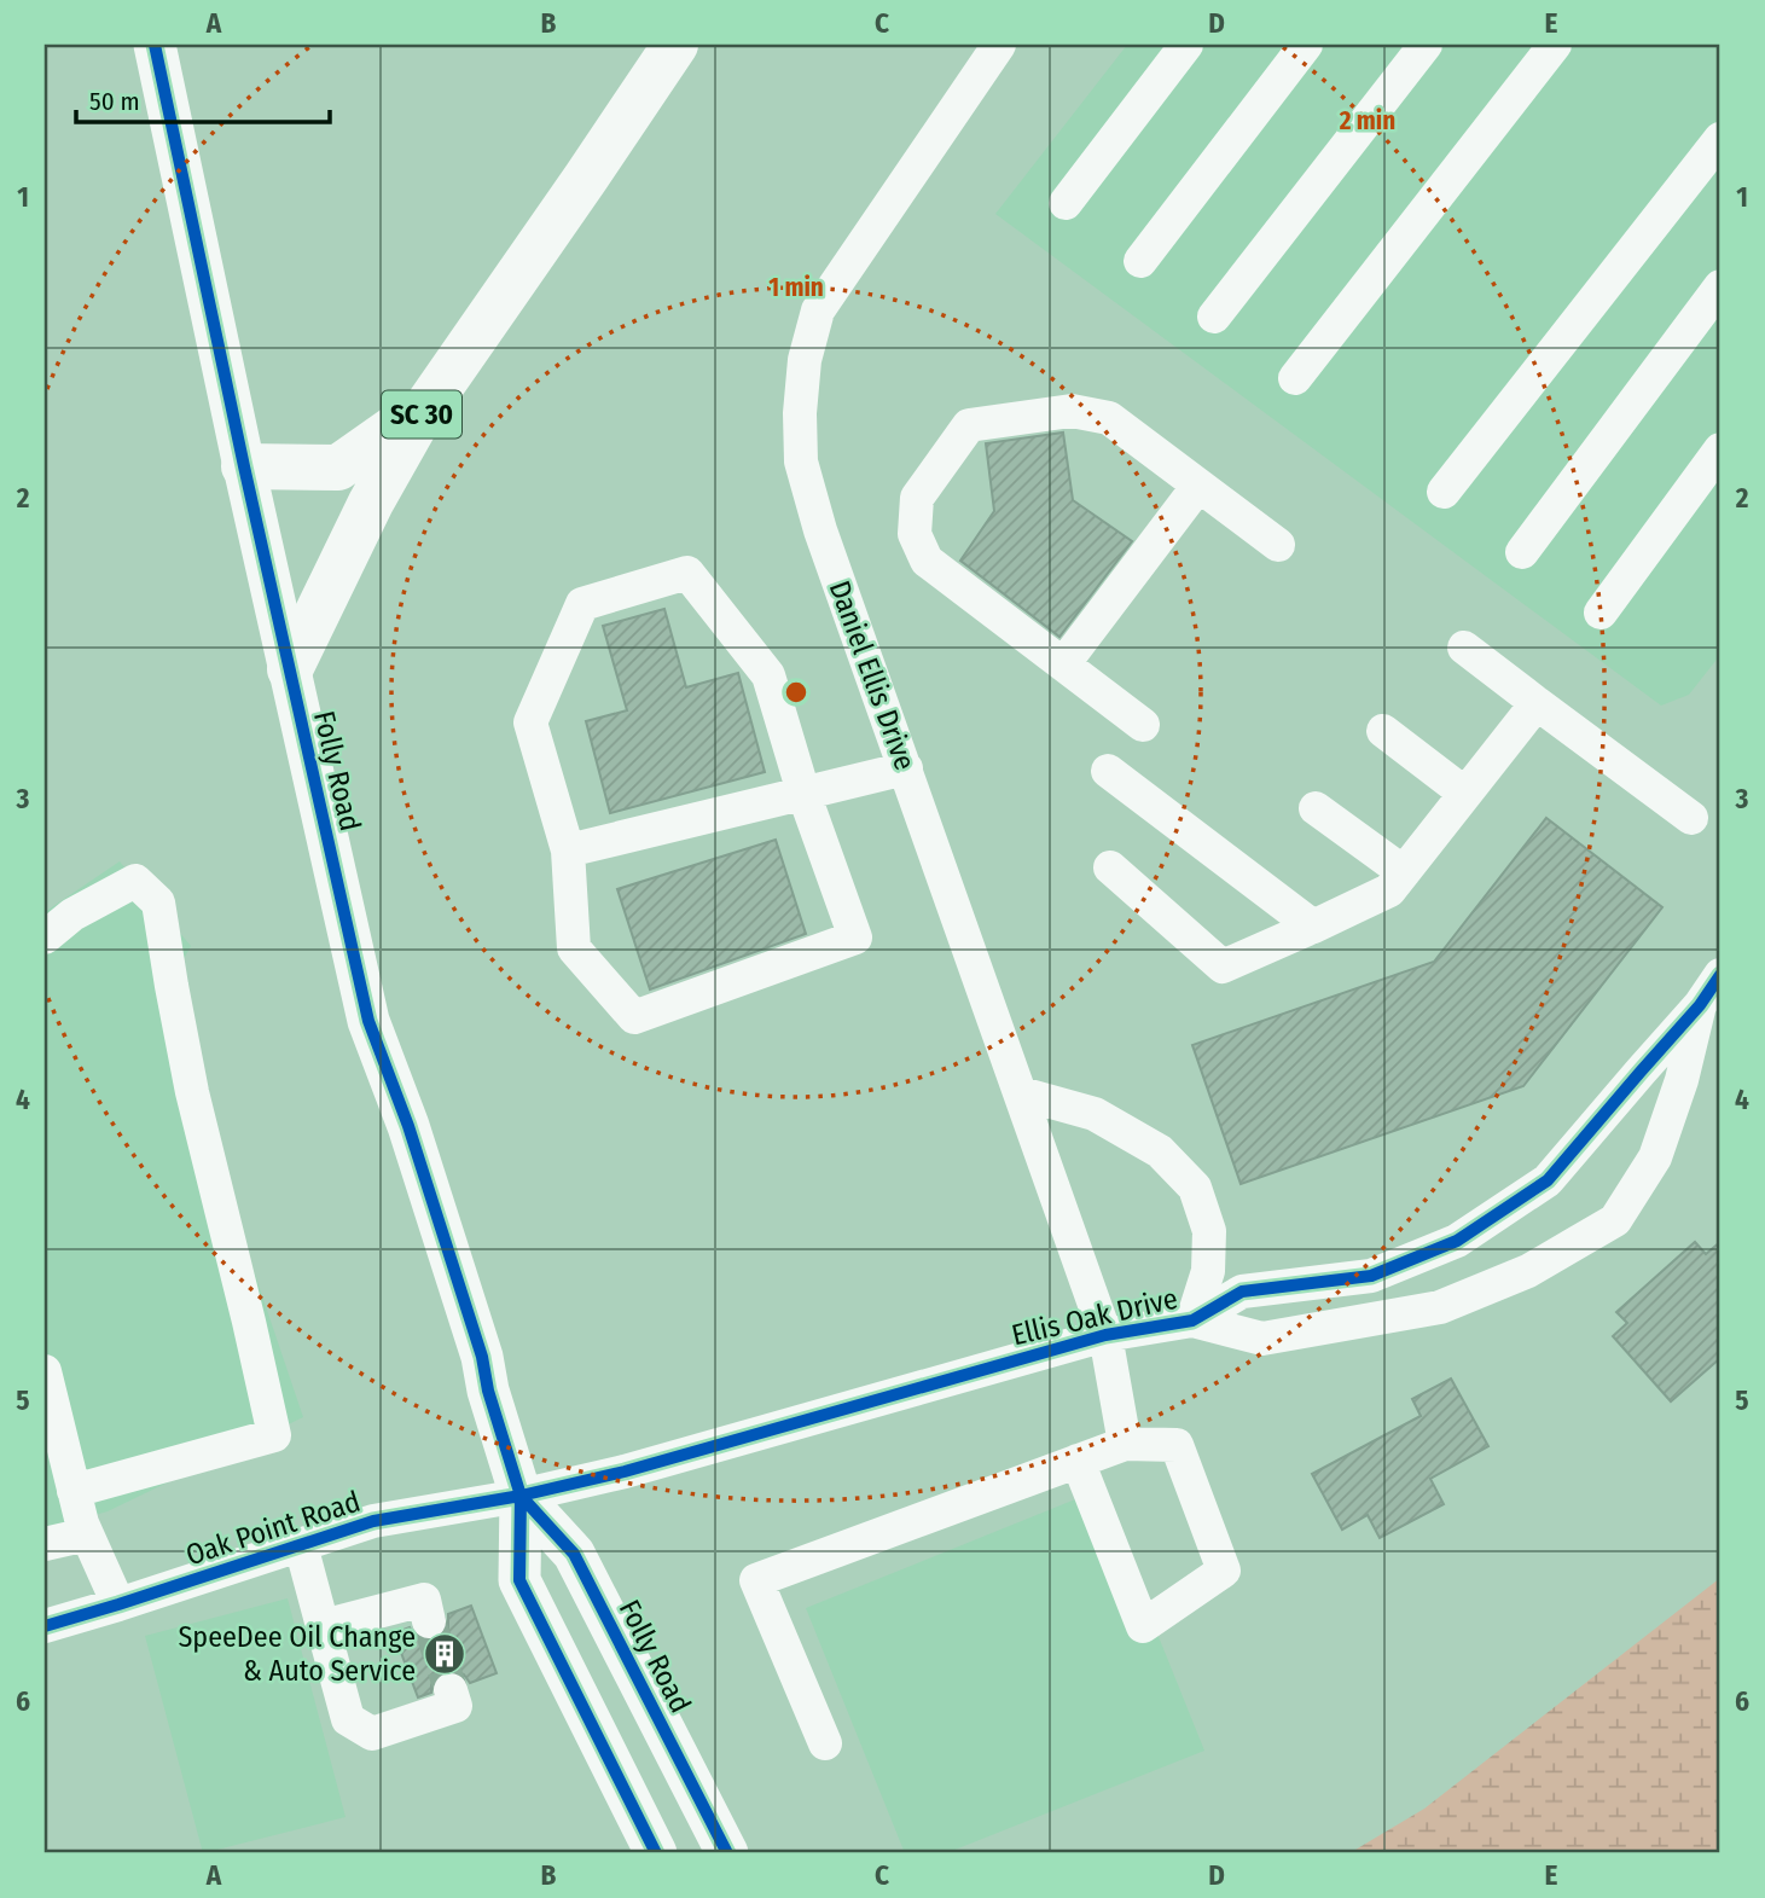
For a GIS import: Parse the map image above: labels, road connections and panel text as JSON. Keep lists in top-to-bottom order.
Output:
{
  "streets": {
    "highway": ["SC 30"],
    "main road": ["Folly Road"],
    "street": ["Daniel Ellis Drive", "Ellis Oak Drive", "Oak Point Road"]
  },
  "crossings": [
    ["SC 30", "Folly Road"],
    ["Daniel Ellis Drive", "Ellis Oak Drive"],
    ["Folly Road", "Ellis Oak Drive"],
    ["Folly Road", "Oak Point Road"],
    ["Ellis Oak Drive", "Oak Point Road"]
  ],
  "places": {
    "building": ["SpeeDee Oil Change & Auto Service"]
  },
  "scale_bar": "50 m",
  "grid": {
    "columns": [
      "A",
      "B",
      "C",
      "D",
      "E"
    ],
    "rows": [
      "1",
      "2",
      "3",
      "4",
      "5",
      "6"
    ]
  },
  "rings": ["2 min", "1 min"]
}
